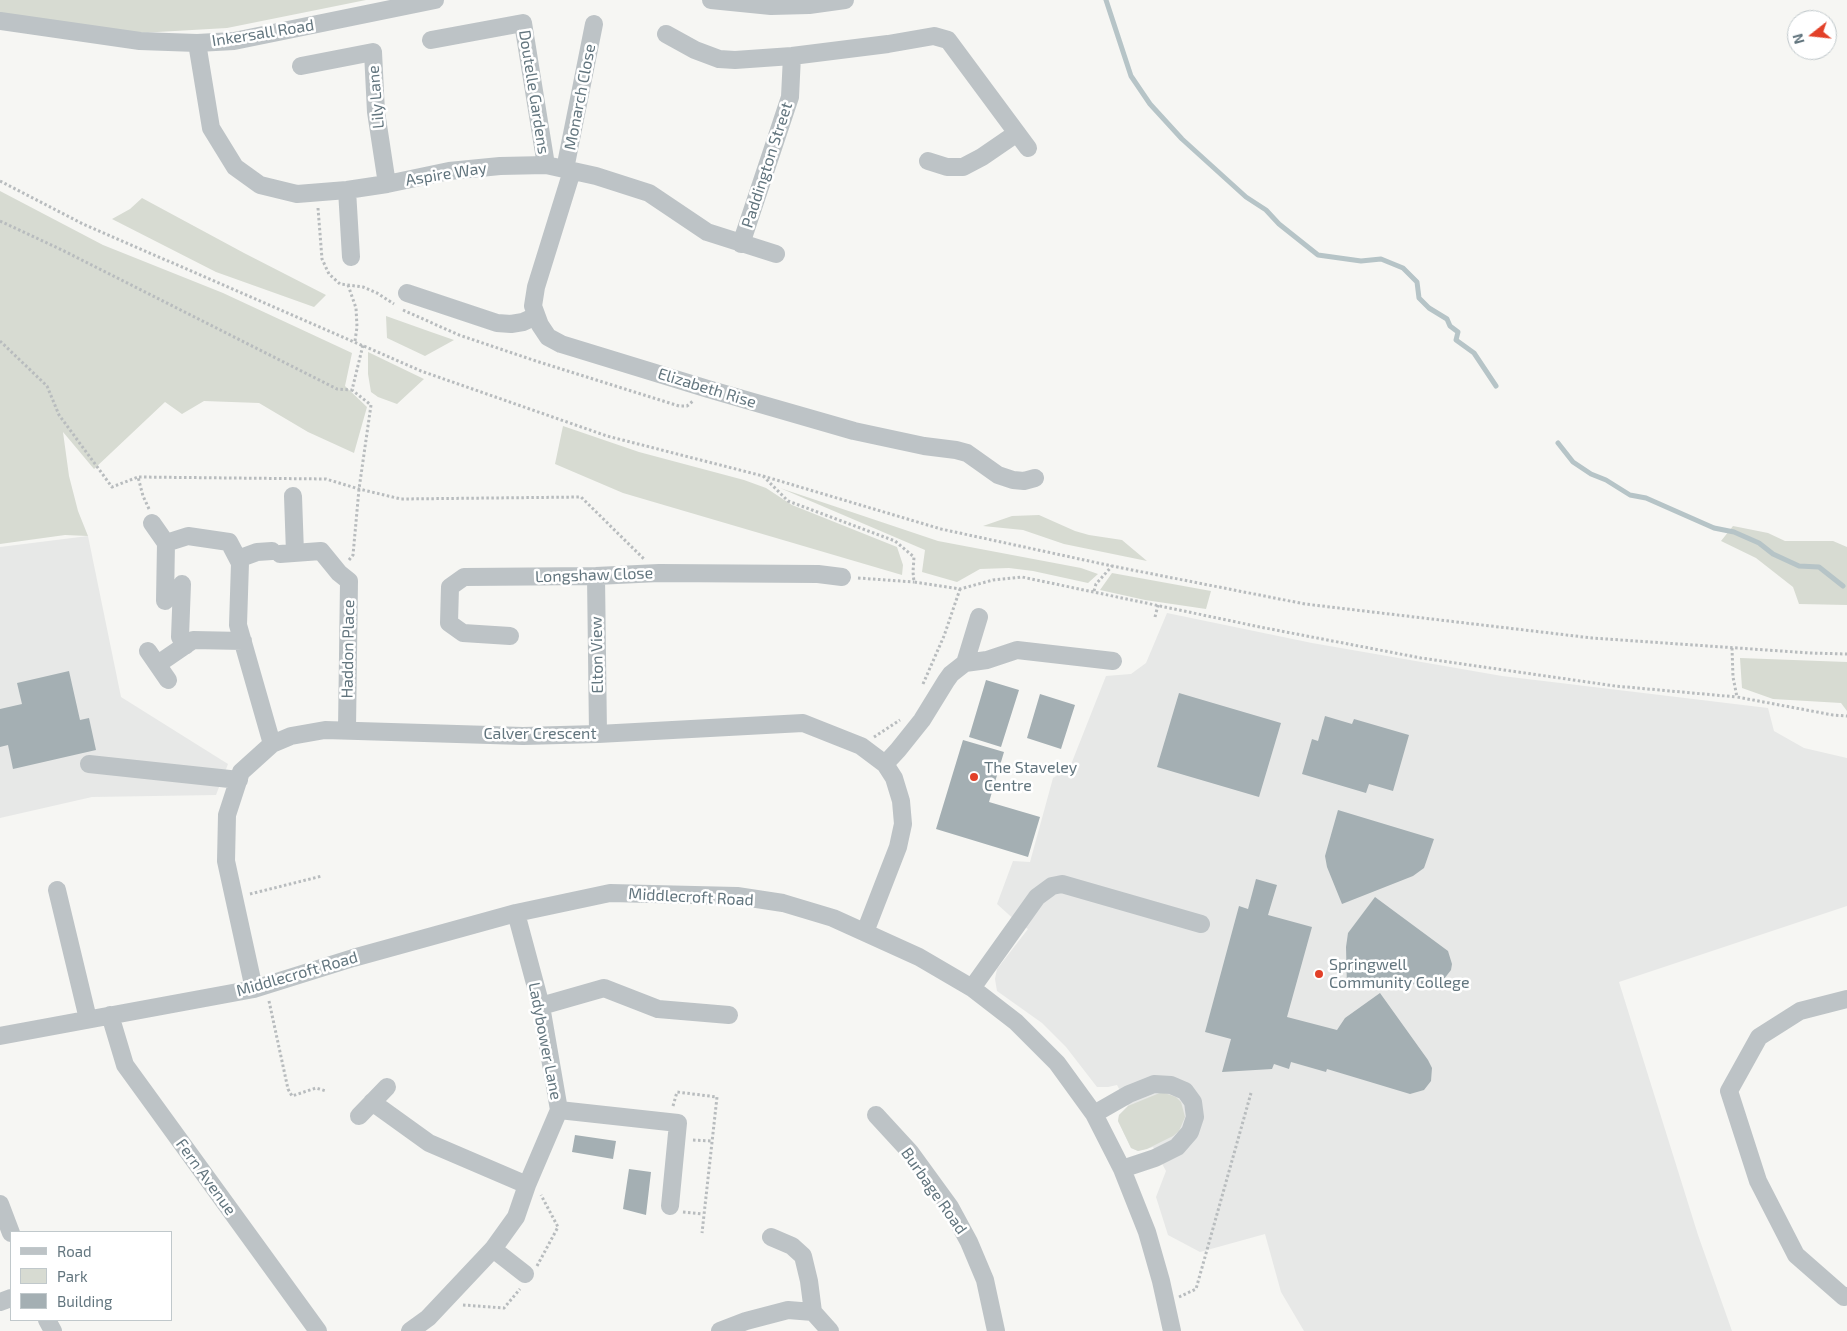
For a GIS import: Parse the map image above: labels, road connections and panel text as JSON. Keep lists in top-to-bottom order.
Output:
{
  "streets": {
    "street": [
      "Inkersall Road",
      "Doutelle Gardens",
      "Lily Lane",
      "Monarch Close",
      "Paddington Street",
      "Aspire Way",
      "Elizabeth Rise",
      "Longshaw Close",
      "Haddon Place",
      "Elton View",
      "Calver Crescent",
      "Middlecroft Road",
      "Ladybower Lane",
      "Fern Avenue",
      "Burbage Road"
    ]
  },
  "crossings": [
    ["Inkersall Road", "Aspire Way"],
    ["Doutelle Gardens", "Aspire Way"],
    ["Lily Lane", "Aspire Way"],
    ["Monarch Close", "Aspire Way"],
    ["Monarch Close", "Elizabeth Rise"],
    ["Paddington Street", "Aspire Way"],
    ["Aspire Way", "Elizabeth Rise"],
    ["Longshaw Close", "Elton View"],
    ["Haddon Place", "Calver Crescent"],
    ["Elton View", "Calver Crescent"],
    ["Calver Crescent", "Middlecroft Road"],
    ["Middlecroft Road", "Ladybower Lane"],
    ["Middlecroft Road", "Fern Avenue"]
  ],
  "places": ["The Staveley Centre", "Springwell Community College"],
  "legend": ["Road", "Park", "Building"],
  "north": "left"
}
